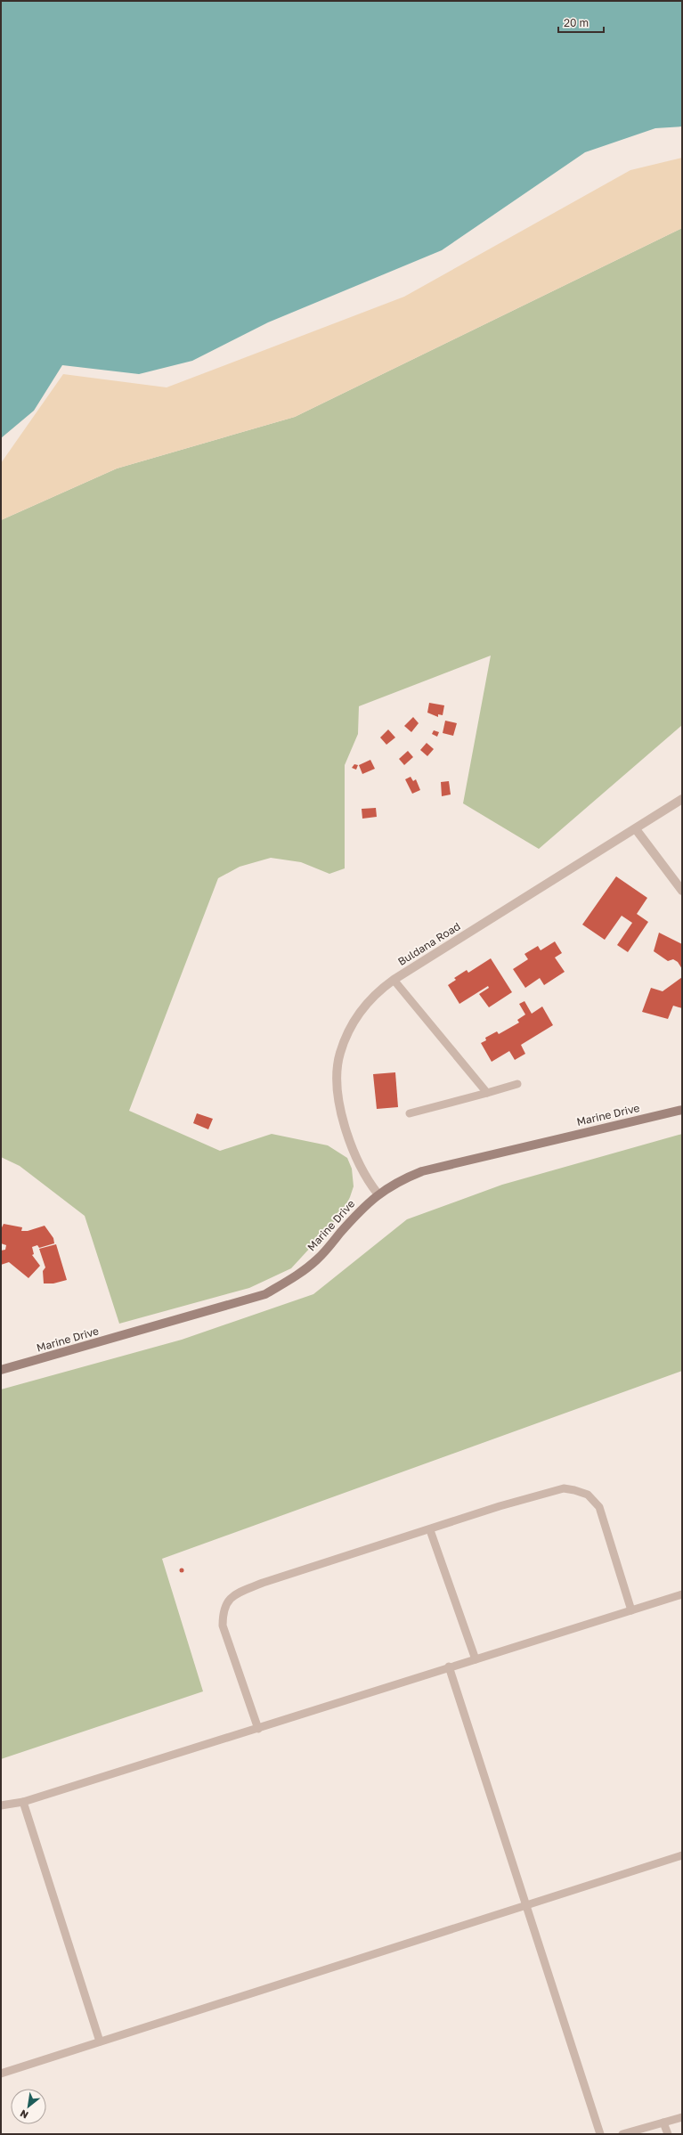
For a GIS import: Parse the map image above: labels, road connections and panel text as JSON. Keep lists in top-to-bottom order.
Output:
{
  "streets": {
    "street": ["Buldana Road", "Marine Drive"]
  },
  "crossings": [
    ["Buldana Road", "Marine Drive"]
  ],
  "scale_bar": "20 m",
  "north": "bottom left"
}
